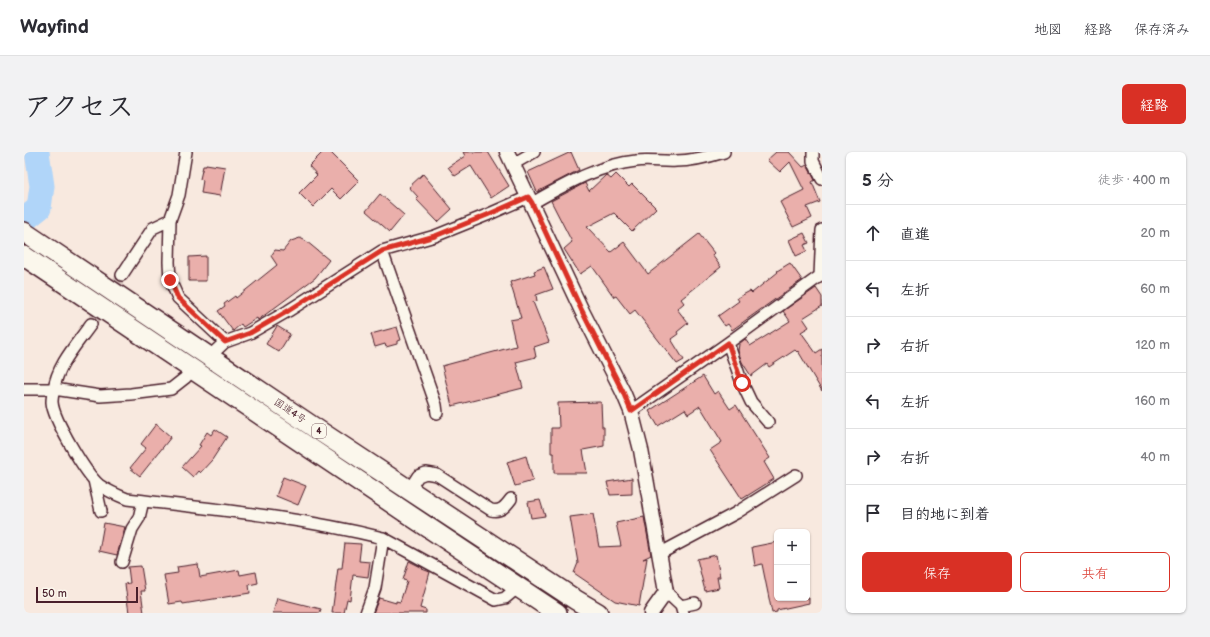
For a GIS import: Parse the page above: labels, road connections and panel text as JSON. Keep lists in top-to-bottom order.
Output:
{
  "streets": {
    "highway": ["国道4号", "4"]
  },
  "scale_bar": "50 m",
  "page": {
    "header": "Wayfind",
    "nav": ["地図", "経路", "保存済み"],
    "title": "アクセス",
    "buttons": [
      "経路",
      ["保存", "共有"]
    ],
    "heading": ["5 分", "徒歩 · 400 m"],
    "list": [
      ["直進", "20 m"],
      ["左折", "60 m"],
      ["右折", "120 m"],
      ["左折", "160 m"],
      ["右折", "40 m"],
      "目的地に到着"
    ],
    "map_buttons": ["+", "−"],
    "scale": "50 m"
  }
}
